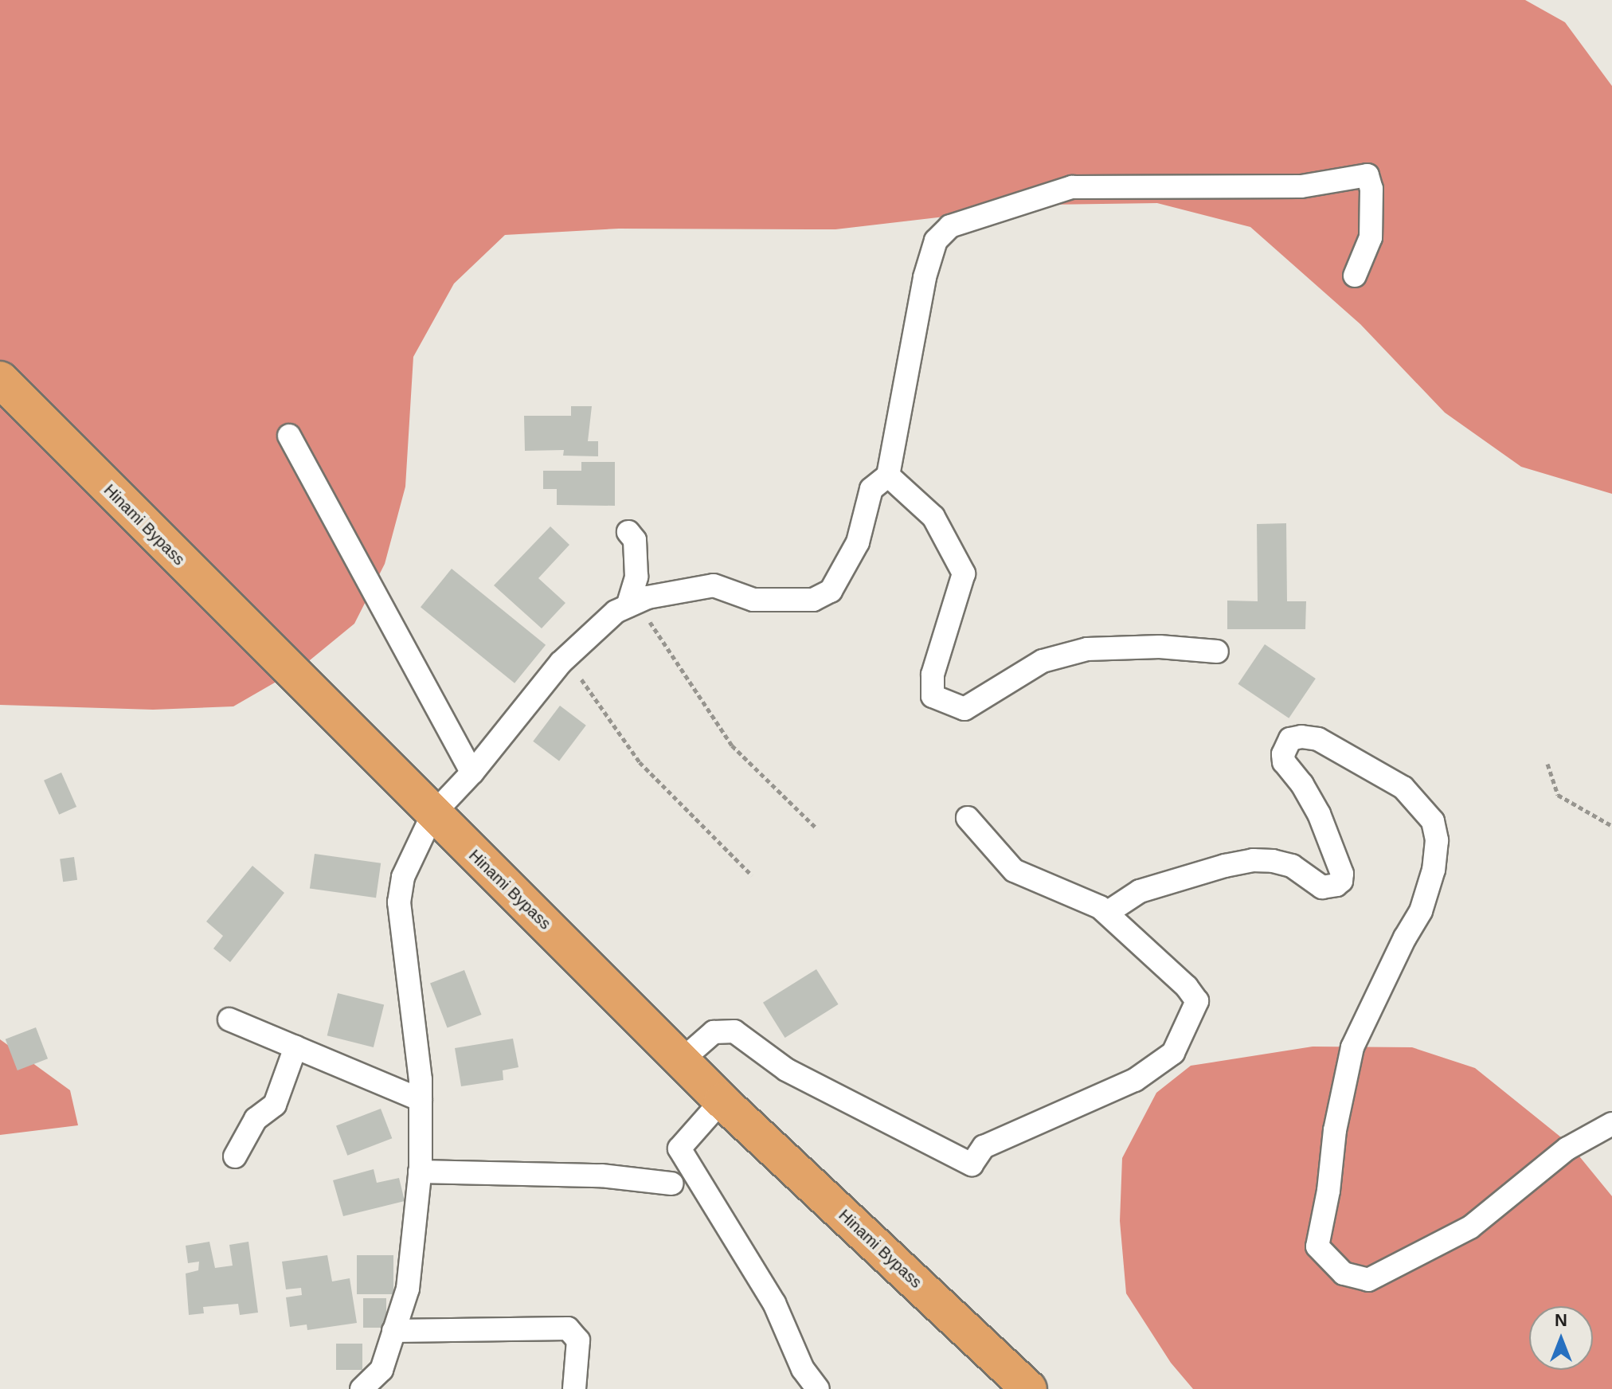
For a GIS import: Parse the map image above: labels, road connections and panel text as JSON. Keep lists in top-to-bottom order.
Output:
{
  "streets": {
    "highway": ["Hinami Bypass"]
  },
  "north": "top"
}
